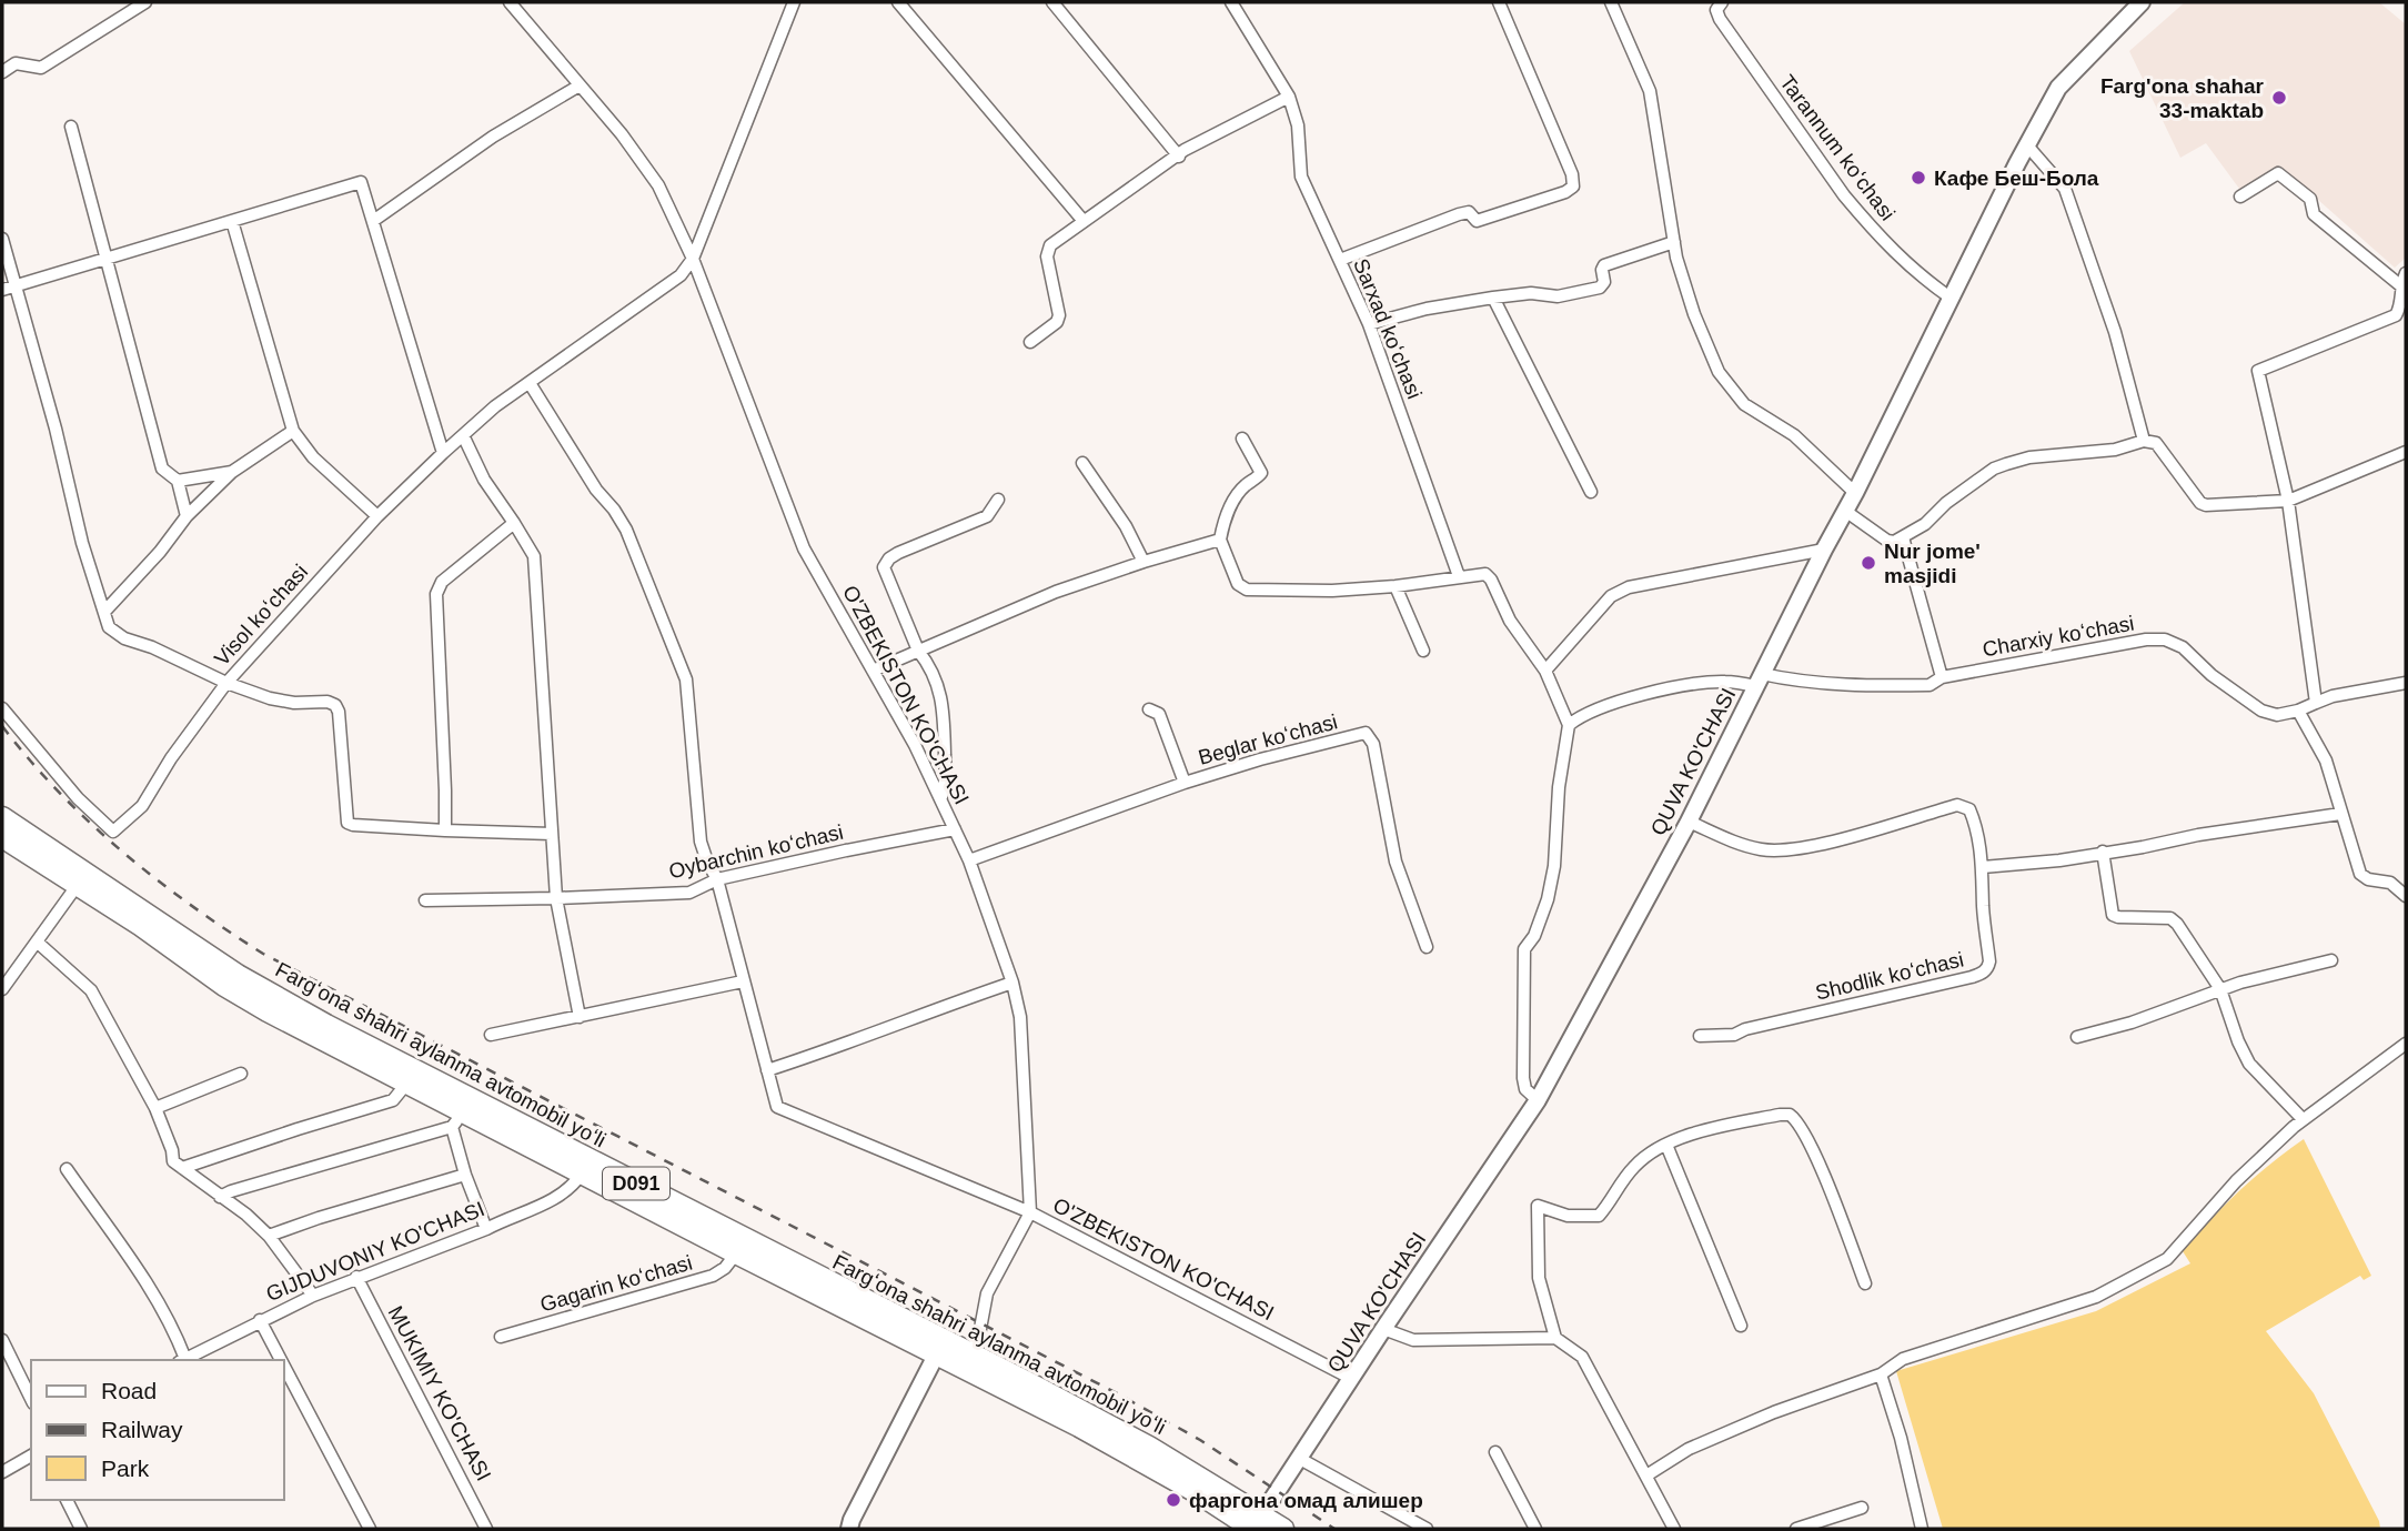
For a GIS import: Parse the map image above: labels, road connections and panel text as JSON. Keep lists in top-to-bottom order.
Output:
{
  "streets": {
    "highway": ["Fargʻona shahri aylanma avtomobil yoʻli", "D091"],
    "main road": ["QUVA KO'CHASI"],
    "street": [
      "Tarannum koʻchasi",
      "Sarxad koʻchasi",
      "Visol koʻchasi",
      "Charxiy koʻchasi",
      "O'ZBEKISTON KO'CHASI",
      "Beglar koʻchasi",
      "Oybarchin koʻchasi",
      "Shodlik koʻchasi",
      "GIJDUVONIY KO'CHASI",
      "Gagarin koʻchasi",
      "MUKIMIY KO'CHASI"
    ]
  },
  "crossings": [
    ["Tarannum koʻchasi", "QUVA KO'CHASI"],
    ["Visol koʻchasi", "O'ZBEKISTON KO'CHASI"],
    ["Charxiy koʻchasi", "QUVA KO'CHASI"],
    ["O'ZBEKISTON KO'CHASI", "Beglar koʻchasi"],
    ["O'ZBEKISTON KO'CHASI", "QUVA KO'CHASI"],
    ["O'ZBEKISTON KO'CHASI", "Oybarchin koʻchasi"],
    ["QUVA KO'CHASI", "Shodlik koʻchasi"],
    ["QUVA KO'CHASI", "Fargʻona shahri aylanma avtomobil yoʻli"],
    ["Fargʻona shahri aylanma avtomobil yoʻli", "GIJDUVONIY KO'CHASI"],
    ["Fargʻona shahri aylanma avtomobil yoʻli", "Gagarin koʻchasi"],
    ["GIJDUVONIY KO'CHASI", "MUKIMIY KO'CHASI"]
  ],
  "places": [
    "Farg'ona shahar 33-maktab",
    "Кафе Беш-Бола",
    "Nur jome' masjidi",
    "фаргона омад алишер"
  ],
  "legend": ["Road", "Railway", "Park"]
}
